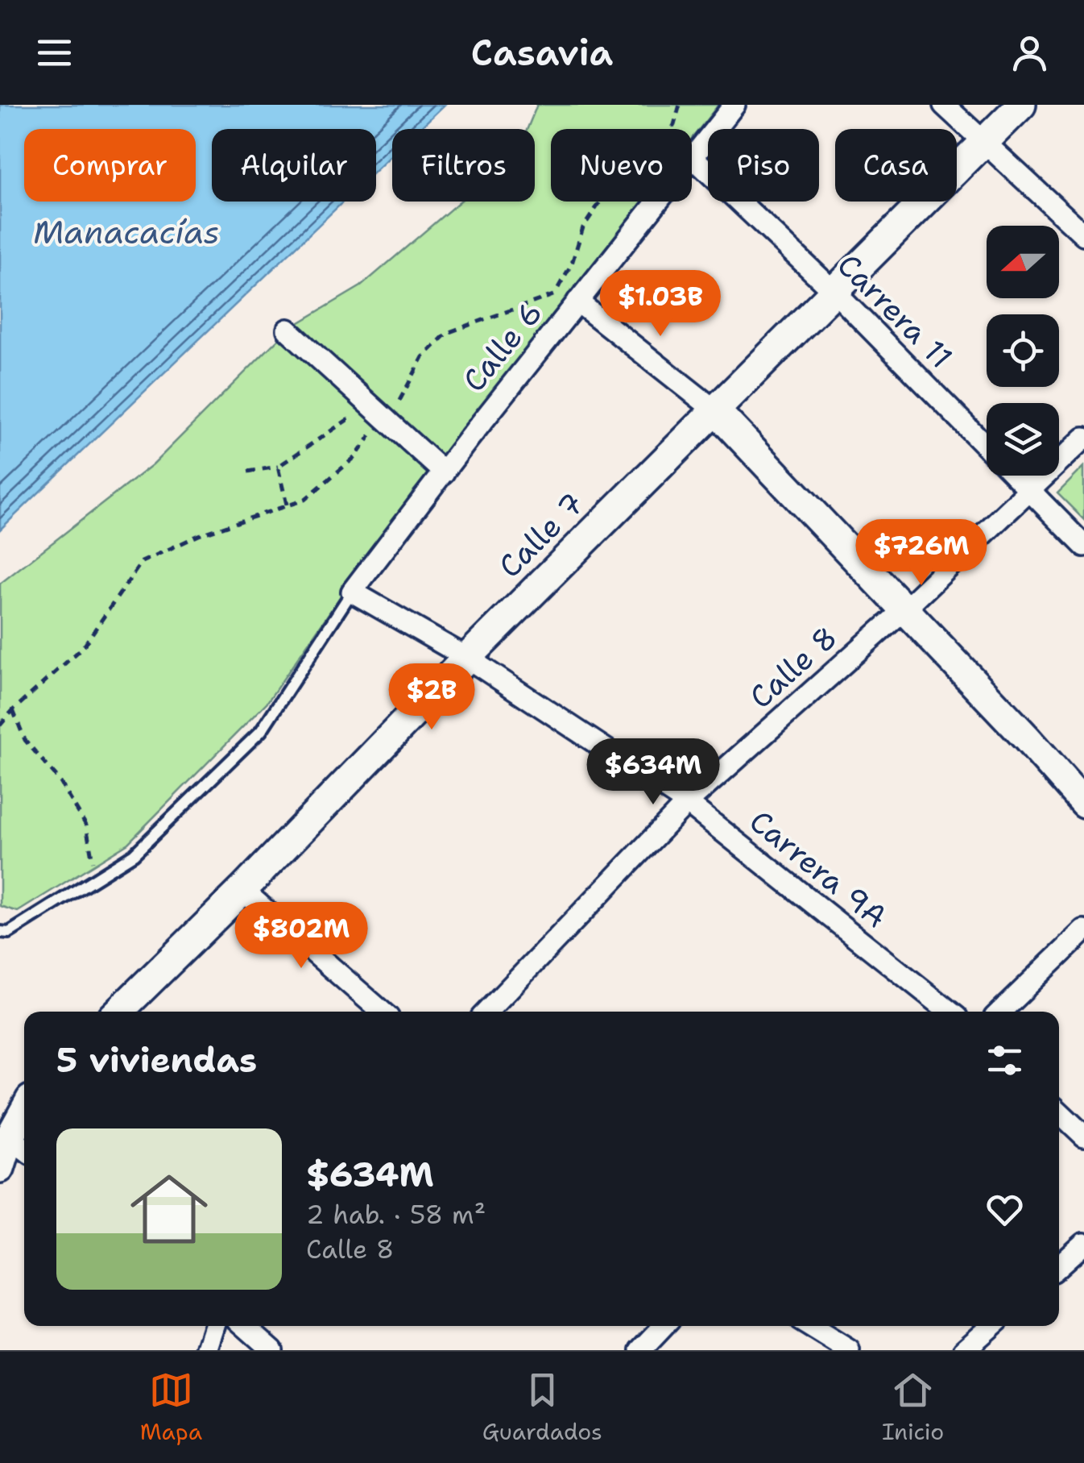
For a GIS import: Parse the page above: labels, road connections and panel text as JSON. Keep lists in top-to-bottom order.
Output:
{
  "streets": {
    "street": [
      "Carrera 11",
      "Calle 6",
      "Calle 7",
      "Calle 8",
      "Carrera 9A"
    ]
  },
  "crossings": [
    ["Carrera 11", "Calle 6"],
    ["Carrera 11", "Calle 7"],
    ["Carrera 11", "Calle 8"],
    ["Calle 6", "Carrera 9A"],
    ["Calle 7", "Carrera 9A"],
    ["Calle 8", "Carrera 9A"]
  ],
  "water": ["Manacacías"],
  "north": "left",
  "page": {
    "header": "Casavia",
    "chip": [
      "Comprar",
      "Alquilar",
      "Filtros",
      "Nuevo",
      "Piso",
      "Casa"
    ],
    "price": [
      "$1.03B",
      "$726M",
      "$2B",
      "$634M",
      "$802M"
    ],
    "heading": "5 viviendas",
    "list": [
      {
        "name": "$634M",
        "note": "2 hab. · 58 m² · Calle 8"
      }
    ],
    "tabs": ["Mapa", "Guardados", "Inicio"]
  }
}
